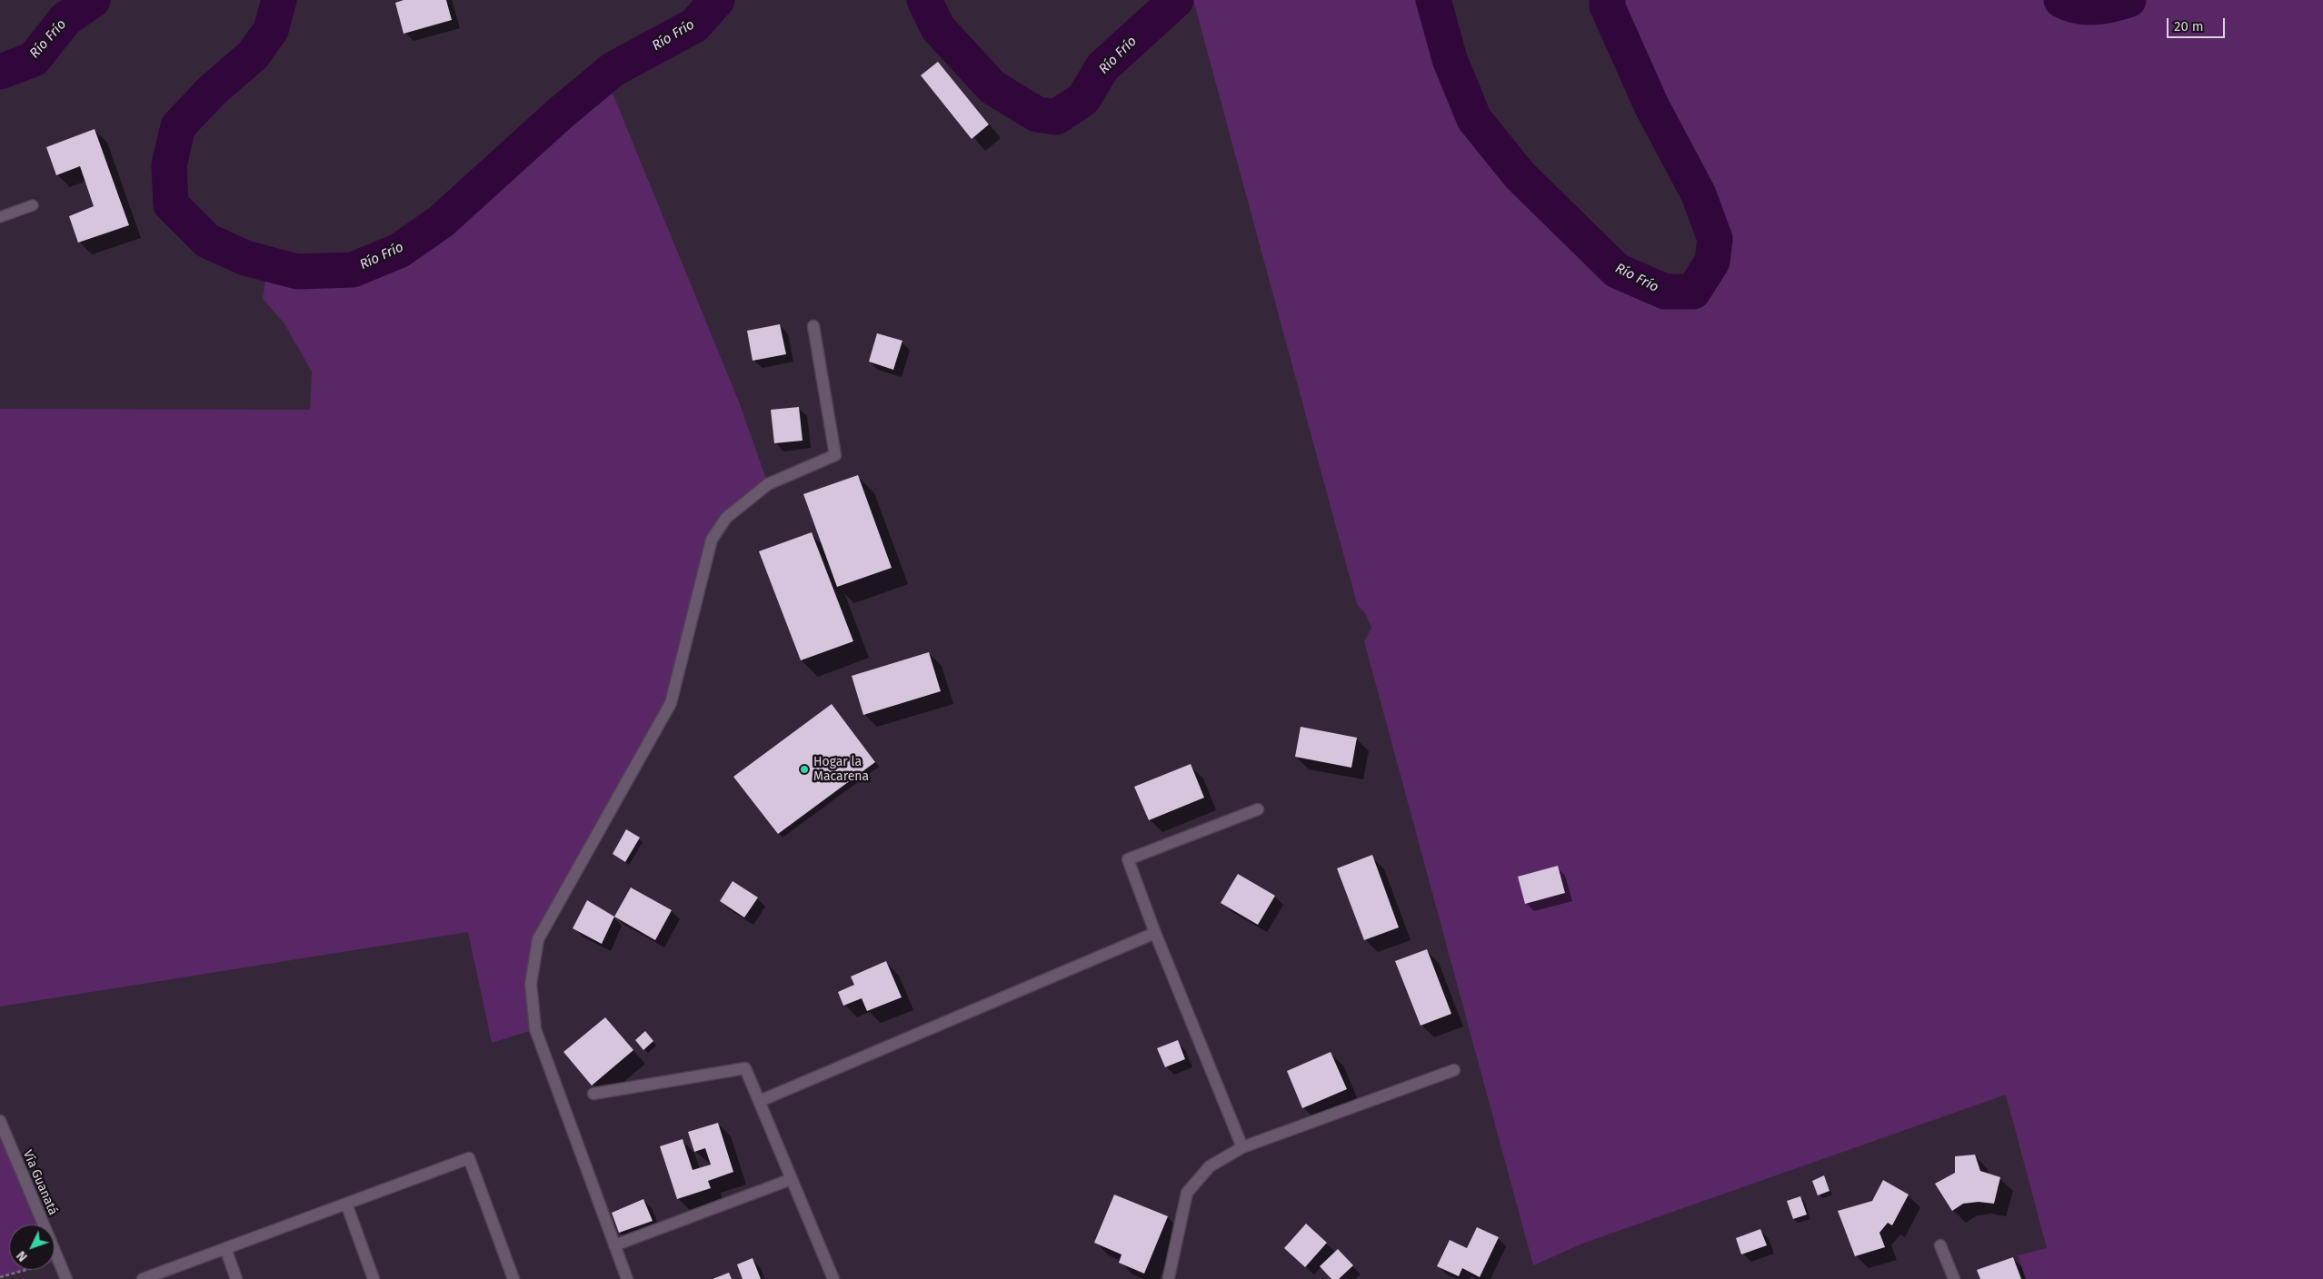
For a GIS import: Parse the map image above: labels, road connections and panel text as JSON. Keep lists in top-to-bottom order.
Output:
{
  "streets": {
    "street": ["Vía Guanatá"]
  },
  "water": ["Río Frío"],
  "places": ["Hogar la Macarena"],
  "scale_bar": "20 m",
  "north": "bottom left"
}
